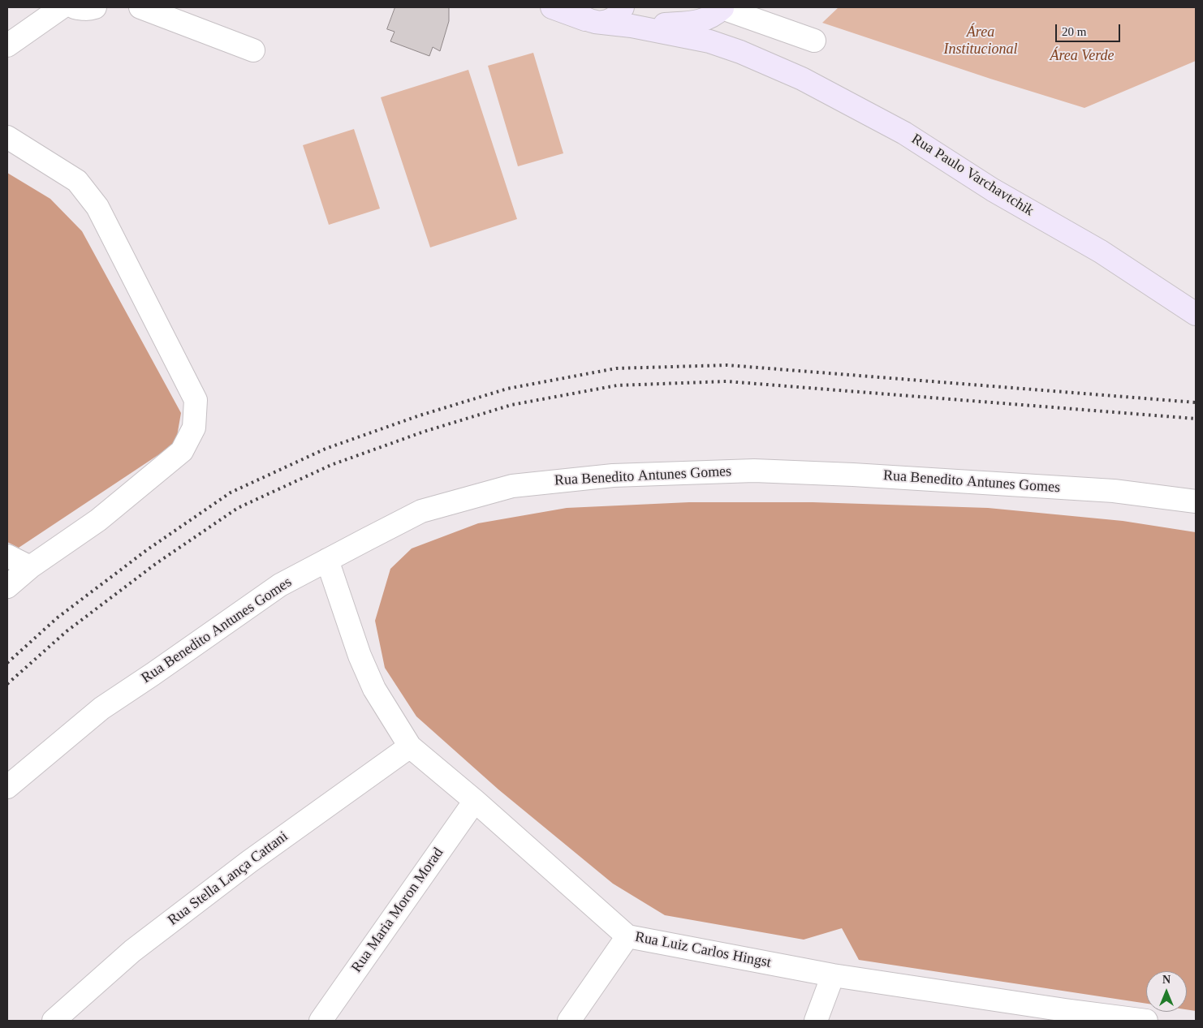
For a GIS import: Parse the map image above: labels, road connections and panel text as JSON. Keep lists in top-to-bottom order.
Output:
{
  "streets": {
    "street": [
      "Rua Paulo Varchavtchik",
      "Rua Benedito Antunes Gomes",
      "Rua Stella Lança Cattani",
      "Rua Maria Moron Morad",
      "Rua Luiz Carlos Hingst"
    ]
  },
  "crossings": [
    ["Rua Benedito Antunes Gomes", "Rua Luiz Carlos Hingst"],
    ["Rua Stella Lança Cattani", "Rua Luiz Carlos Hingst"],
    ["Rua Maria Moron Morad", "Rua Luiz Carlos Hingst"]
  ],
  "parks": ["Área Institucional", "Área Verde"],
  "scale_bar": "20 m",
  "north": "top"
}
